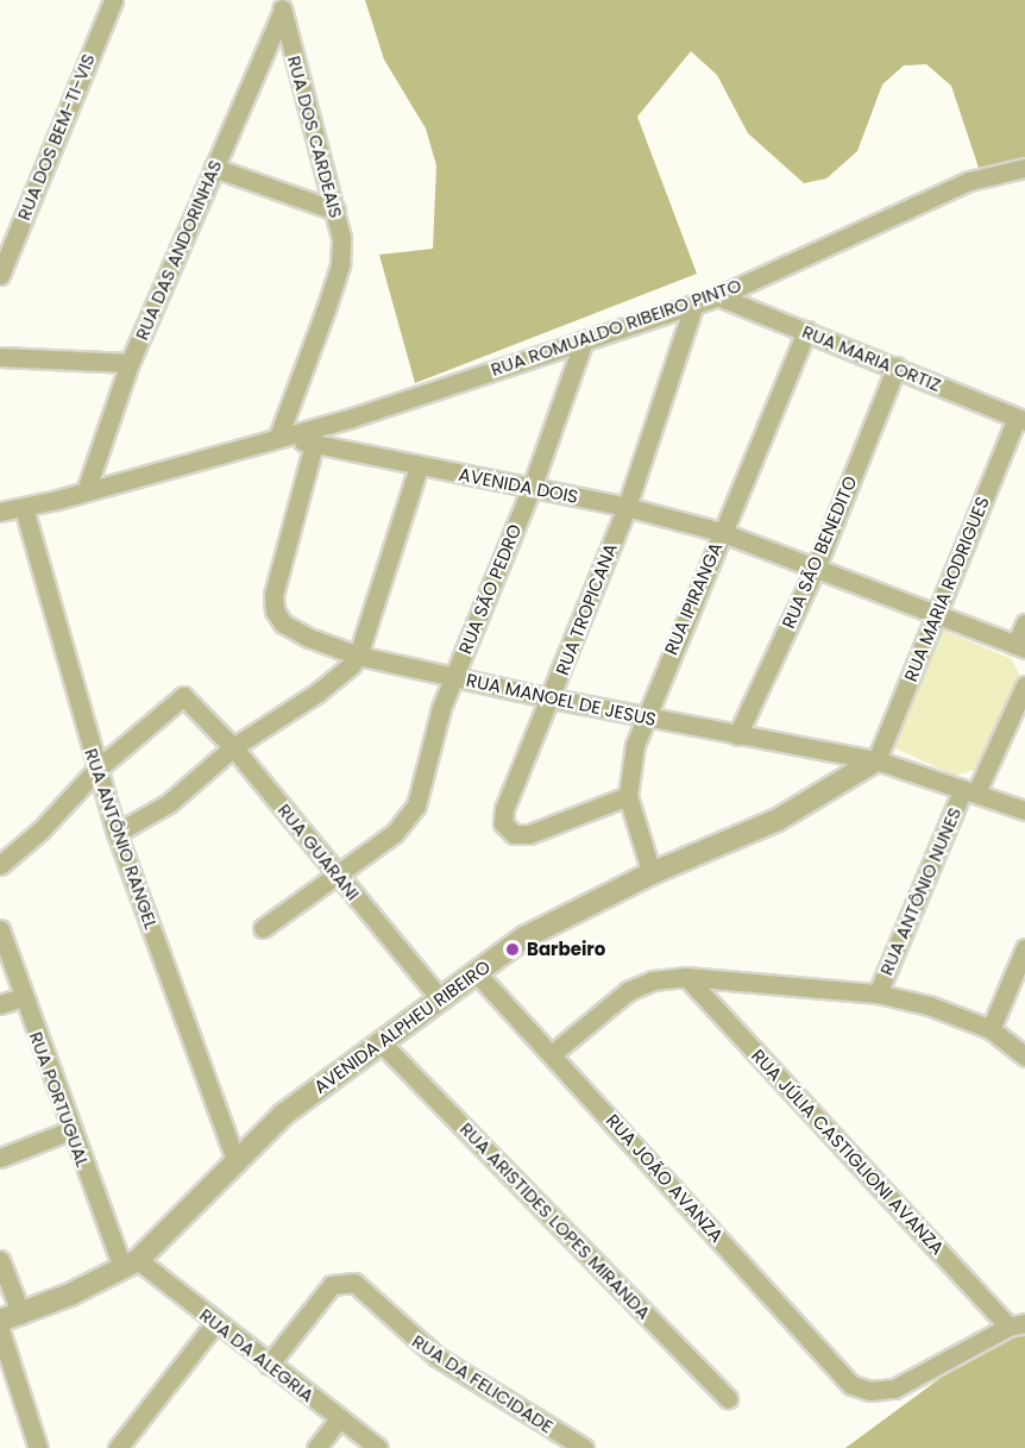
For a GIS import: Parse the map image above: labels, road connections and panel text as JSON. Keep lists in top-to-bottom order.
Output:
{
  "streets": {
    "street": [
      "RUA DOS BEM-TI-VIS",
      "RUA DOS CARDEAIS",
      "RUA DAS ANDORINHAS",
      "RUA ROMUALDO RIBEIRO PINTO",
      "RUA MARIA ORTIZ",
      "AVENIDA DOIS",
      "RUA SÃO BENEDITO",
      "RUA SÃO PEDRO",
      "RUA MARIA RODRIGUES",
      "RUA IPIRANGA",
      "RUA TROPICANA",
      "RUA MANOEL DE JESUS",
      "RUA ANTÔNIO RANGEL",
      "RUA GUARANI",
      "RUA ANTÔNIO NUNES",
      "AVENIDA ALPHEU RIBEIRO",
      "RUA PORTUGUAL",
      "RUA JÚLIA CASTIGLIONI AVANZA",
      "RUA JOÃO AVANZA",
      "RUA ARISTIDES LOPES MIRANDA",
      "RUA DA ALEGRIA",
      "RUA DA FELICIDADE"
    ]
  },
  "crossings": [
    ["RUA DOS CARDEAIS", "RUA DAS ANDORINHAS"],
    ["RUA DOS CARDEAIS", "RUA ROMUALDO RIBEIRO PINTO"],
    ["RUA DOS CARDEAIS", "AVENIDA DOIS"],
    ["RUA DAS ANDORINHAS", "AVENIDA DOIS"],
    ["RUA ROMUALDO RIBEIRO PINTO", "RUA MARIA ORTIZ"],
    ["RUA ROMUALDO RIBEIRO PINTO", "AVENIDA DOIS"],
    ["RUA ROMUALDO RIBEIRO PINTO", "RUA SÃO PEDRO"],
    ["RUA ROMUALDO RIBEIRO PINTO", "RUA TROPICANA"],
    ["RUA MARIA ORTIZ", "RUA SÃO BENEDITO"],
    ["RUA MARIA ORTIZ", "RUA MARIA RODRIGUES"],
    ["RUA MARIA ORTIZ", "RUA IPIRANGA"],
    ["AVENIDA DOIS", "RUA SÃO BENEDITO"],
    ["AVENIDA DOIS", "RUA SÃO PEDRO"],
    ["AVENIDA DOIS", "RUA MARIA RODRIGUES"],
    ["AVENIDA DOIS", "RUA IPIRANGA"],
    ["AVENIDA DOIS", "RUA TROPICANA"],
    ["AVENIDA DOIS", "RUA MANOEL DE JESUS"],
    ["AVENIDA DOIS", "RUA ANTÔNIO RANGEL"],
    ["RUA SÃO BENEDITO", "RUA MANOEL DE JESUS"],
    ["RUA SÃO PEDRO", "RUA MANOEL DE JESUS"],
    ["RUA SÃO PEDRO", "RUA GUARANI"],
    ["RUA MARIA RODRIGUES", "RUA MANOEL DE JESUS"],
    ["RUA MARIA RODRIGUES", "AVENIDA ALPHEU RIBEIRO"],
    ["RUA IPIRANGA", "RUA TROPICANA"],
    ["RUA IPIRANGA", "RUA MANOEL DE JESUS"],
    ["RUA IPIRANGA", "AVENIDA ALPHEU RIBEIRO"],
    ["RUA TROPICANA", "RUA MANOEL DE JESUS"],
    ["RUA MANOEL DE JESUS", "RUA ANTÔNIO NUNES"],
    ["RUA MANOEL DE JESUS", "AVENIDA ALPHEU RIBEIRO"],
    ["RUA ANTÔNIO RANGEL", "RUA GUARANI"],
    ["RUA ANTÔNIO RANGEL", "AVENIDA ALPHEU RIBEIRO"],
    ["RUA GUARANI", "AVENIDA ALPHEU RIBEIRO"],
    ["AVENIDA ALPHEU RIBEIRO", "RUA PORTUGUAL"],
    ["AVENIDA ALPHEU RIBEIRO", "RUA JOÃO AVANZA"],
    ["AVENIDA ALPHEU RIBEIRO", "RUA ARISTIDES LOPES MIRANDA"],
    ["AVENIDA ALPHEU RIBEIRO", "RUA DA ALEGRIA"],
    ["RUA PORTUGUAL", "RUA DA ALEGRIA"],
    ["RUA JÚLIA CASTIGLIONI AVANZA", "RUA JOÃO AVANZA"],
    ["RUA DA ALEGRIA", "RUA DA FELICIDADE"]
  ],
  "places": ["Barbeiro"]
}
